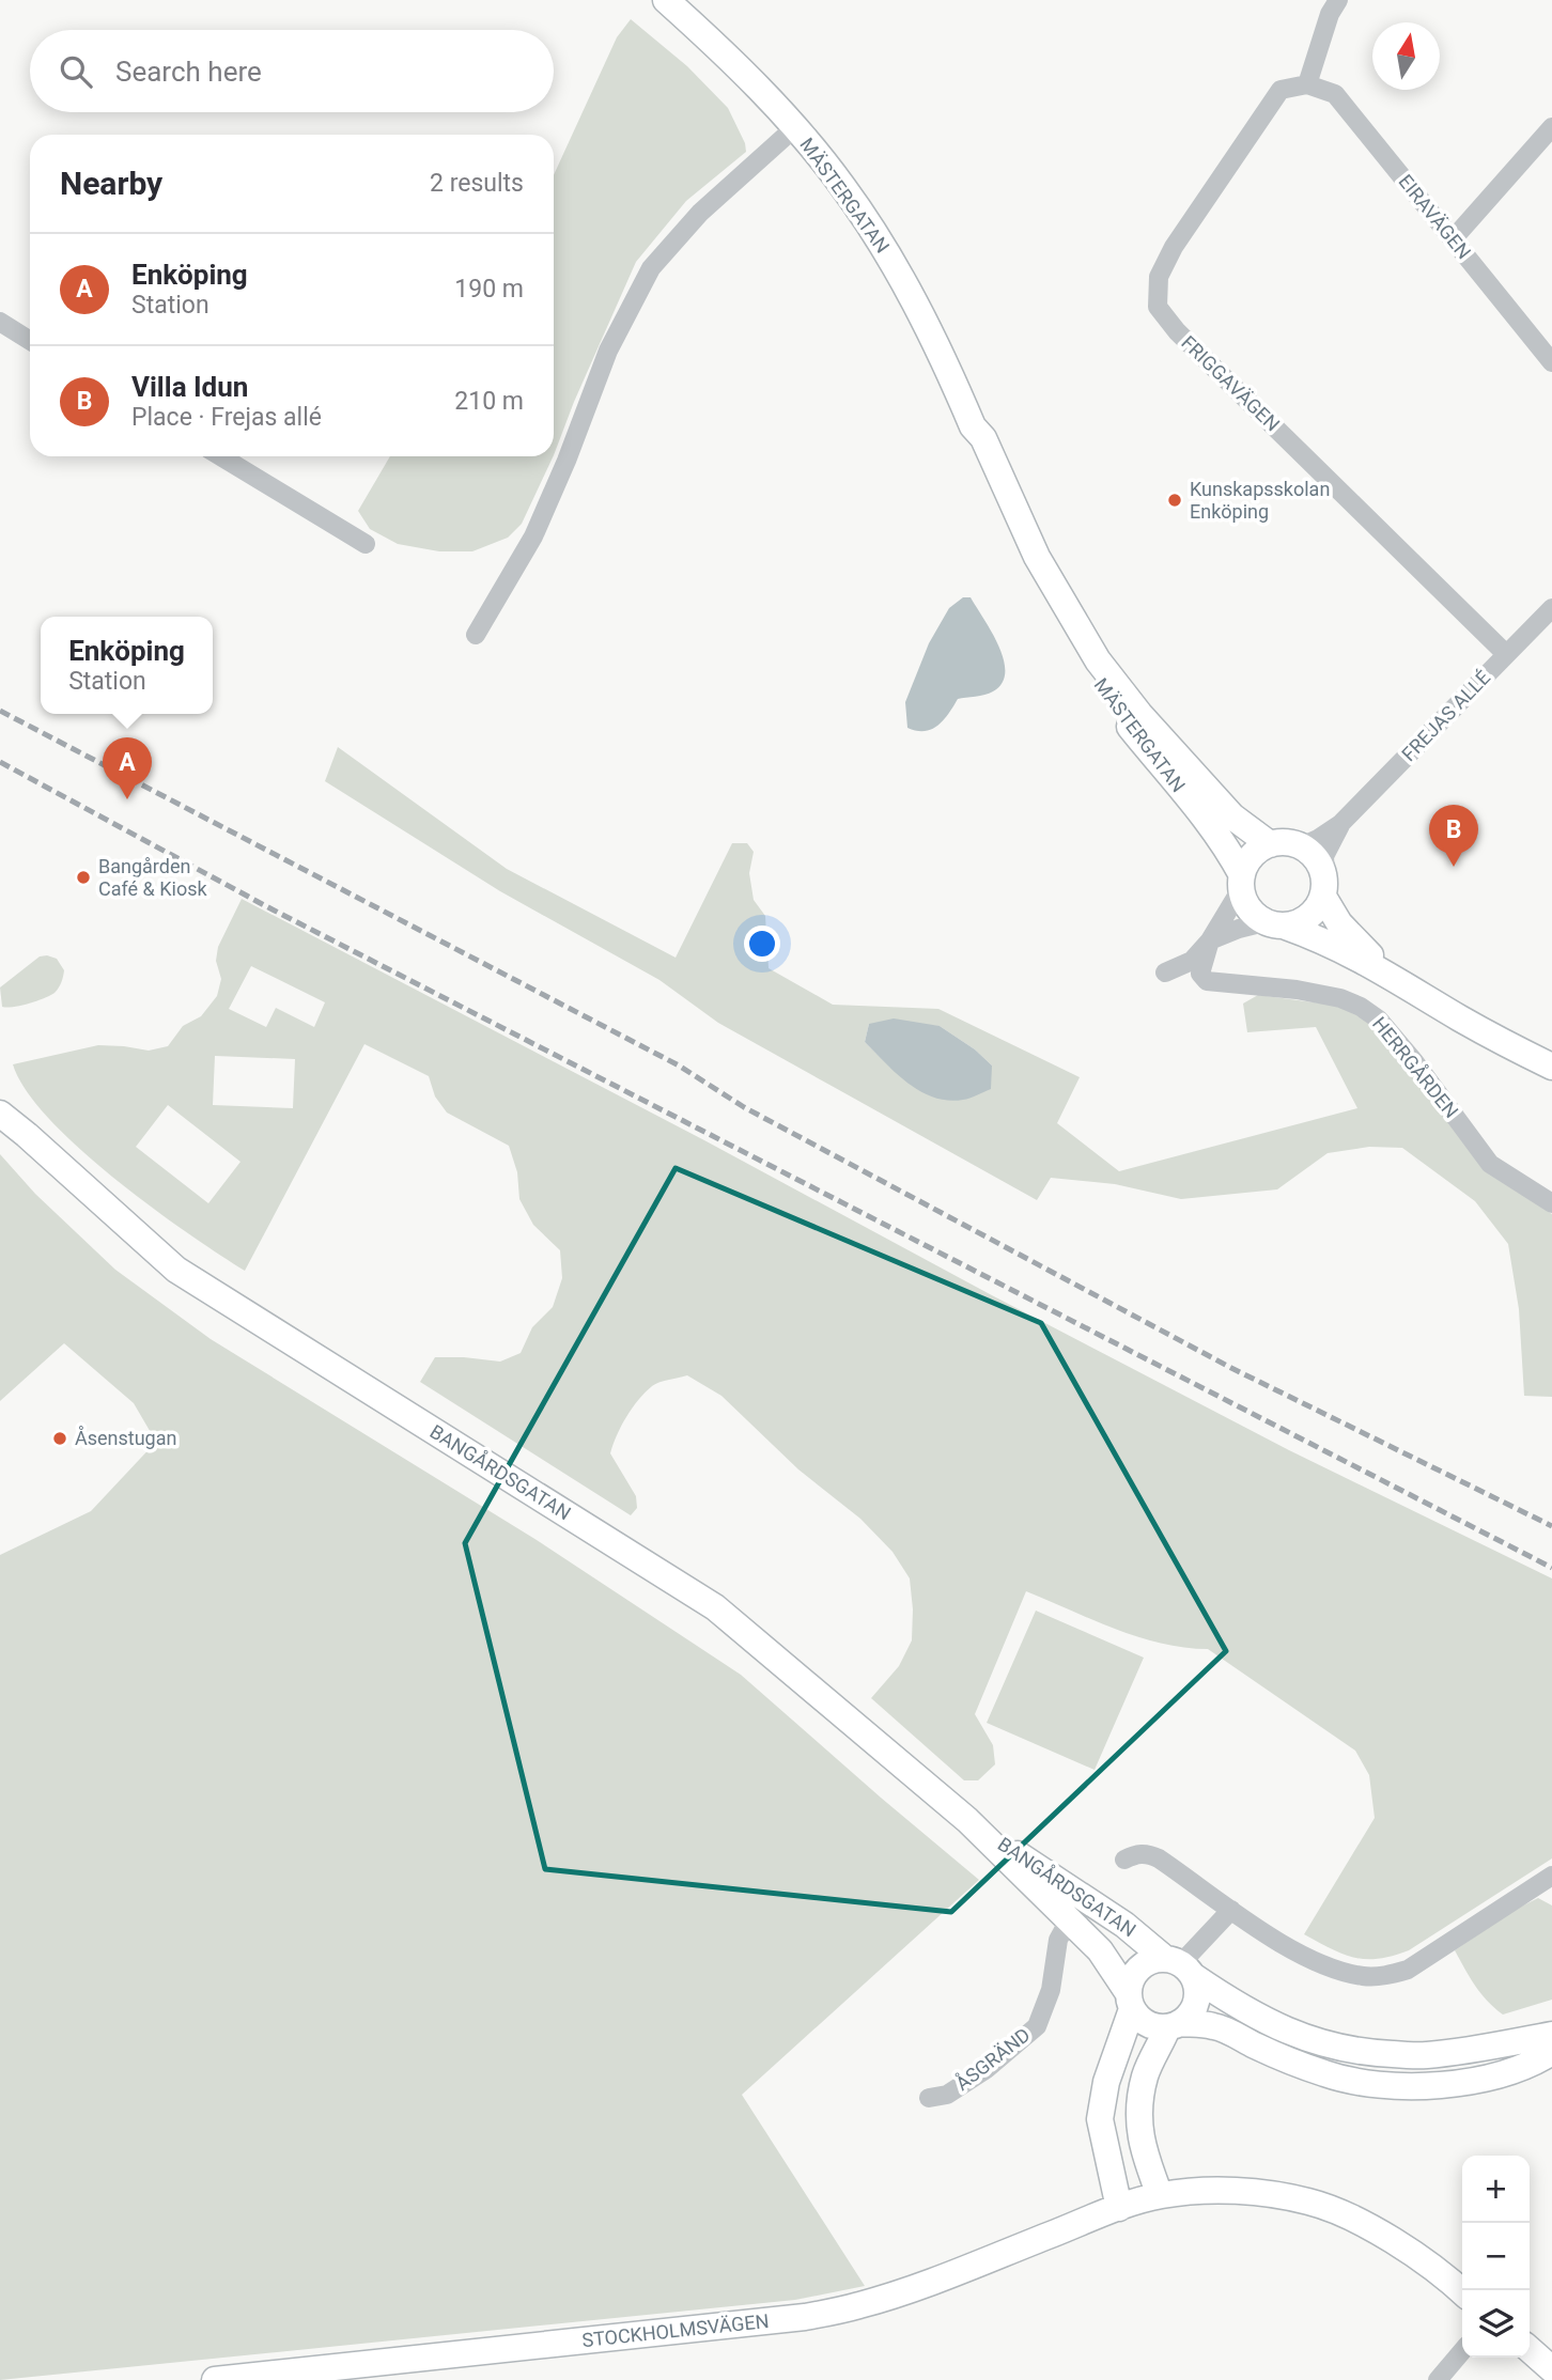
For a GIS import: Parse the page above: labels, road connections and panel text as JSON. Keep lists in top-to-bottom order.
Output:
{
  "streets": {
    "main road": ["MÄSTERGATAN", "BANGÅRDSGATAN", "STOCKHOLMSVÄGEN"],
    "street": [
      "EIRAVÄGEN",
      "FRIGGAVÄGEN",
      "FREJAS ALLÉ",
      "HERRGÅRDEN",
      "ÅSGRÄND"
    ]
  },
  "crossings": [
    ["MÄSTERGATAN", "FREJAS ALLÉ"],
    ["EIRAVÄGEN", "FRIGGAVÄGEN"],
    ["FRIGGAVÄGEN", "FREJAS ALLÉ"],
    ["BANGÅRDSGATAN", "ÅSGRÄND"]
  ],
  "places": ["Kunskapsskolan Enköping", "Bangården Café & Kiosk", "Åsenstugan"],
  "north": "top",
  "page": {
    "search": "Search here",
    "heading": ["Nearby", "2 results"],
    "list": [
      {
        "mark": "A",
        "name": "Enköping",
        "note": "Station",
        "value": "190 m"
      },
      {
        "mark": "B",
        "name": "Villa Idun",
        "note": "Place · Frejas allé",
        "value": "210 m"
      }
    ],
    "popup": ["Enköping", "Station"],
    "pins": ["A", "B"],
    "map_buttons": ["+", "−"]
  }
}
